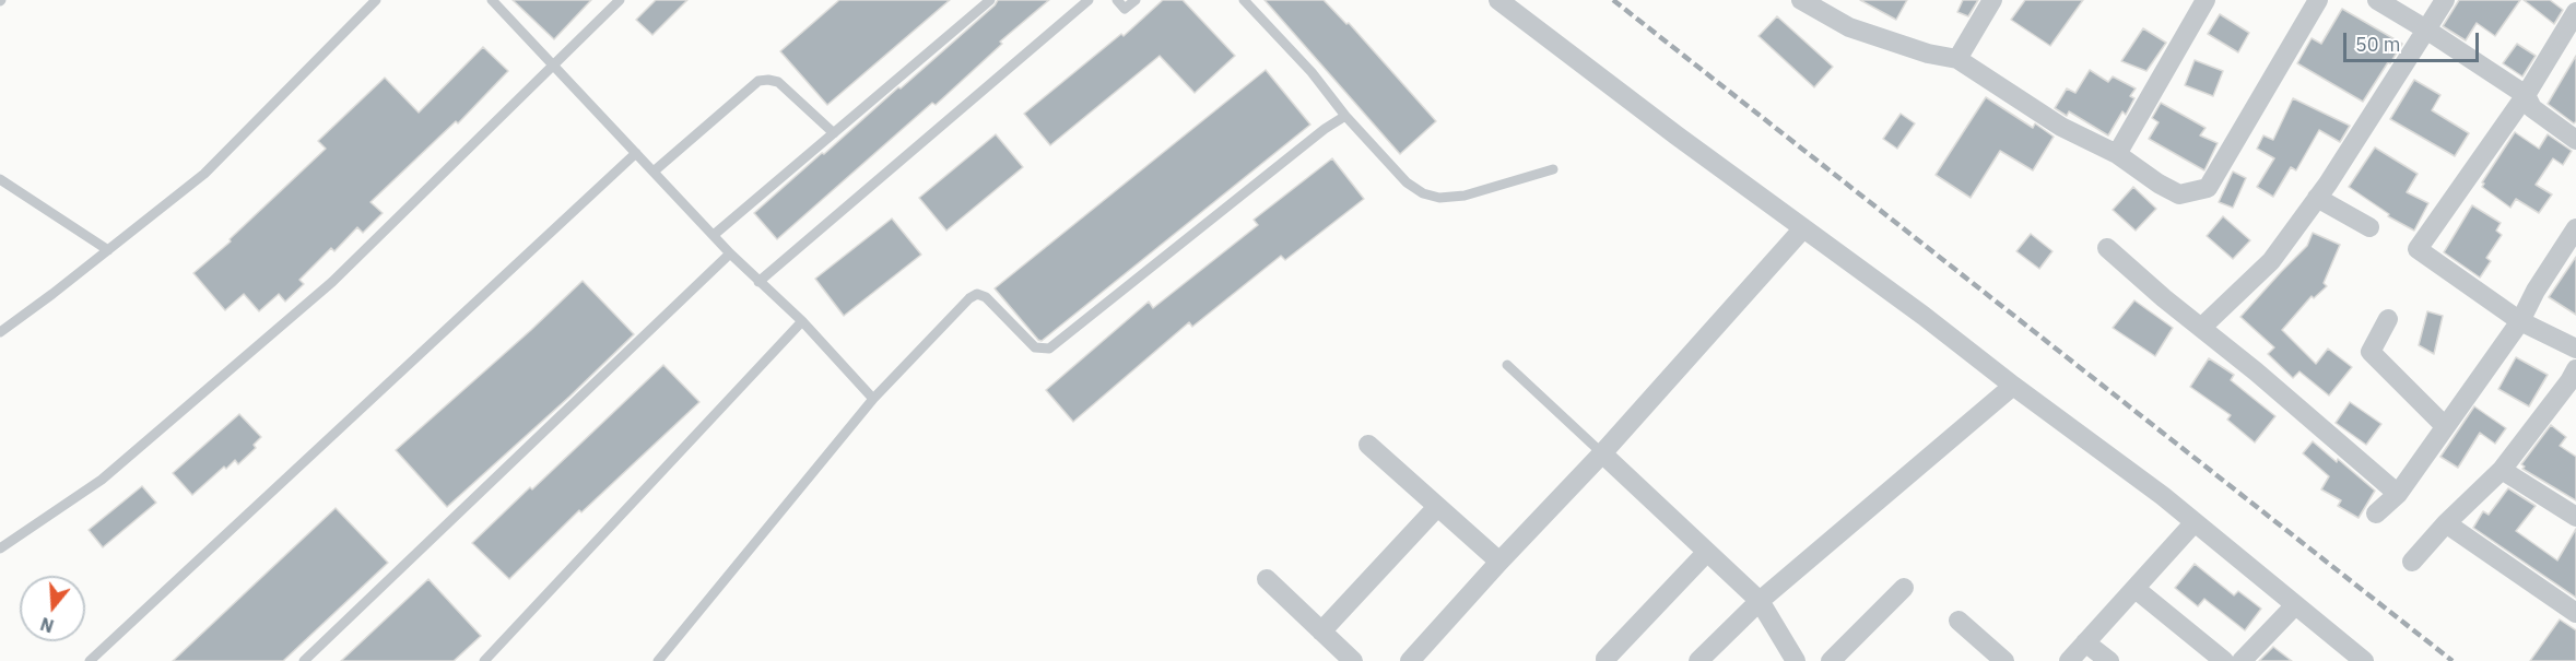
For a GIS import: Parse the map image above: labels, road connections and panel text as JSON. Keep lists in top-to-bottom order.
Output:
{
  "scale_bar": "50 m",
  "north": "bottom"
}
